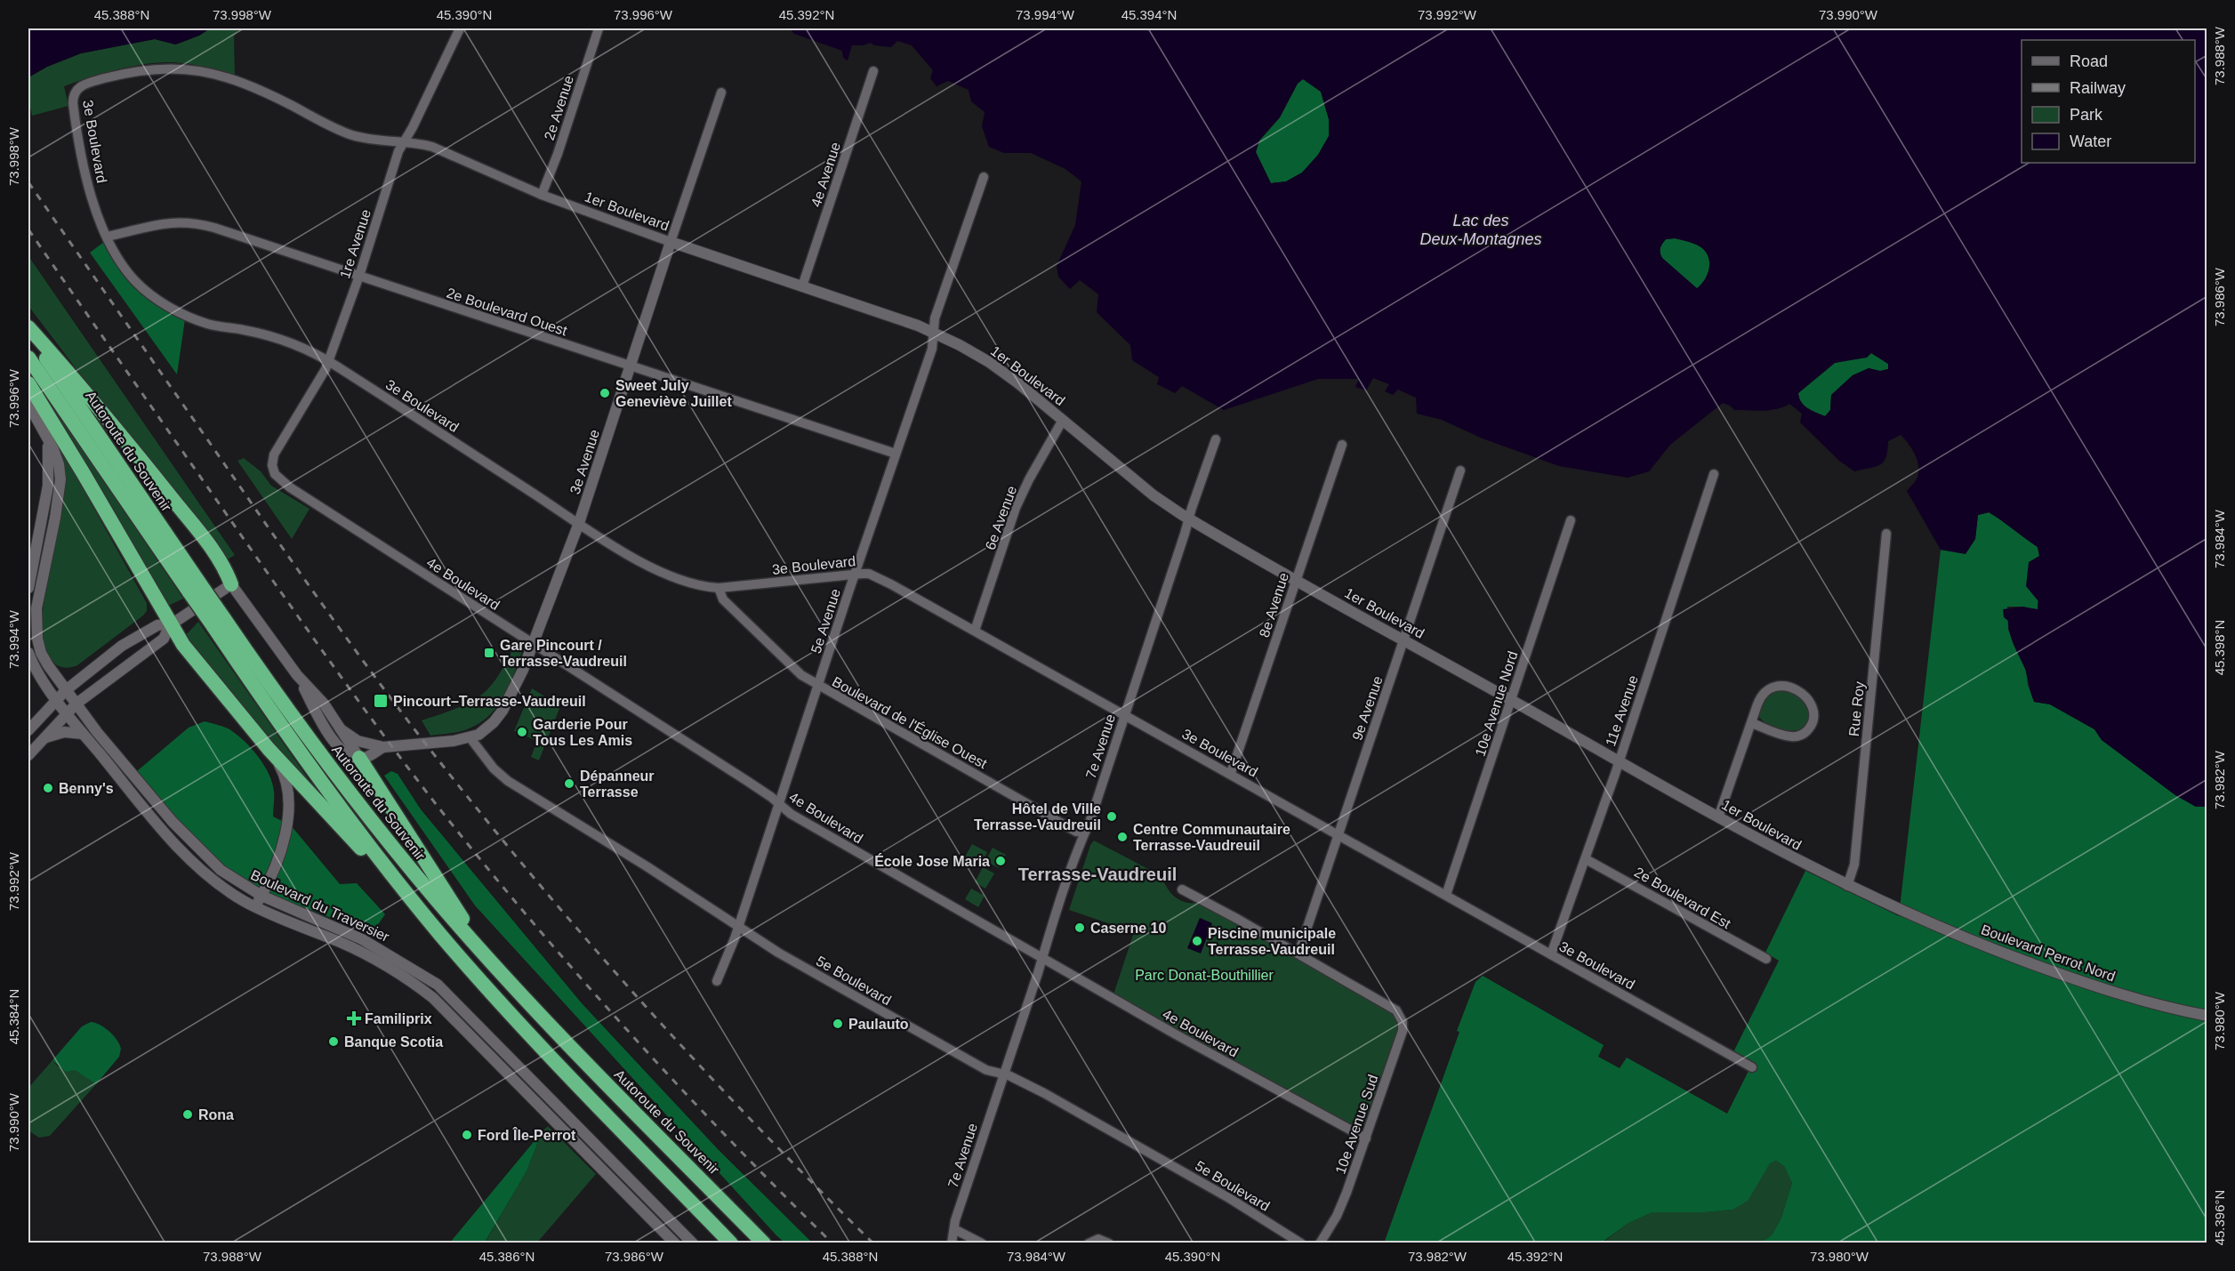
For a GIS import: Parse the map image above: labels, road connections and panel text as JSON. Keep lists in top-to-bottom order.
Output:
{
  "streets": {
    "highway": ["Autoroute du Souvenir"],
    "street": [
      "2e Avenue",
      "3e Boulevard",
      "4e Avenue",
      "1er Boulevard",
      "1re Avenue",
      "2e Boulevard Ouest",
      "3e Avenue",
      "6e Avenue",
      "4e Boulevard",
      "8e Avenue",
      "5e Avenue",
      "10e Avenue Nord",
      "9e Avenue",
      "Rue Roy",
      "11e Avenue",
      "Boulevard de l'Église Ouest",
      "7e Avenue",
      "2e Boulevard Est",
      "Boulevard du Traversier",
      "Boulevard Perrot Nord",
      "5e Boulevard",
      "10e Avenue Sud"
    ]
  },
  "crossings": [
    ["2e Avenue", "1er Boulevard"],
    ["3e Boulevard", "1er Boulevard"],
    ["3e Boulevard", "1re Avenue"],
    ["3e Boulevard", "2e Boulevard Ouest"],
    ["3e Boulevard", "3e Avenue"],
    ["3e Boulevard", "6e Avenue"],
    ["3e Boulevard", "8e Avenue"],
    ["3e Boulevard", "5e Avenue"],
    ["3e Boulevard", "10e Avenue Nord"],
    ["3e Boulevard", "9e Avenue"],
    ["3e Boulevard", "11e Avenue"],
    ["3e Boulevard", "Boulevard de l'Église Ouest"],
    ["3e Boulevard", "7e Avenue"],
    ["4e Avenue", "1er Boulevard"],
    ["1er Boulevard", "1re Avenue"],
    ["1er Boulevard", "3e Avenue"],
    ["1er Boulevard", "6e Avenue"],
    ["1er Boulevard", "8e Avenue"],
    ["1er Boulevard", "5e Avenue"],
    ["1er Boulevard", "10e Avenue Nord"],
    ["1er Boulevard", "9e Avenue"],
    ["1er Boulevard", "Rue Roy"],
    ["1er Boulevard", "11e Avenue"],
    ["1er Boulevard", "7e Avenue"],
    ["1er Boulevard", "Boulevard Perrot Nord"],
    ["1re Avenue", "2e Boulevard Ouest"],
    ["1re Avenue", "4e Boulevard"],
    ["2e Boulevard Ouest", "3e Avenue"],
    ["2e Boulevard Ouest", "5e Avenue"],
    ["3e Avenue", "4e Boulevard"],
    ["3e Avenue", "5e Boulevard"],
    ["4e Boulevard", "5e Avenue"],
    ["4e Boulevard", "7e Avenue"],
    ["4e Boulevard", "10e Avenue Sud"],
    ["5e Avenue", "Boulevard de l'Église Ouest"],
    ["5e Avenue", "5e Boulevard"],
    ["9e Avenue", "10e Avenue Sud"],
    ["11e Avenue", "2e Boulevard Est"],
    ["Boulevard de l'Église Ouest", "7e Avenue"],
    ["7e Avenue", "5e Boulevard"]
  ],
  "districts": ["Terrasse-Vaudreuil"],
  "water": ["Lac des Deux-Montagnes"],
  "parks": ["Parc Donat-Bouthillier"],
  "places": {
    "other": [
      "Sweet July Geneviève Juillet",
      "Garderie Pour Tous Les Amis",
      "Dépanneur Terrasse",
      "Benny's",
      "Hôtel de Ville Terrasse-Vaudreuil",
      "Centre Communautaire Terrasse-Vaudreuil",
      "École Jose Maria",
      "Caserne 10",
      "Piscine municipale Terrasse-Vaudreuil",
      "Paulauto",
      "Banque Scotia",
      "Rona",
      "Ford Île-Perrot"
    ],
    "transit": ["Gare Pincourt / Terrasse-Vaudreuil", "Pincourt–Terrasse-Vaudreuil"],
    "health": ["Familiprix"]
  },
  "legend": [
    "Road",
    "Railway",
    "Park",
    "Water"
  ],
  "coordinates": [
    "45.388°N",
    "73.998°W",
    "45.390°N",
    "73.996°W",
    "45.392°N",
    "73.994°W",
    "45.394°N",
    "73.992°W",
    "73.990°W",
    "73.988°W",
    "73.986°W",
    "73.984°W",
    "45.398°N",
    "73.982°W",
    "45.384°N",
    "73.980°W",
    "45.396°N",
    "45.386°N"
  ]
}
